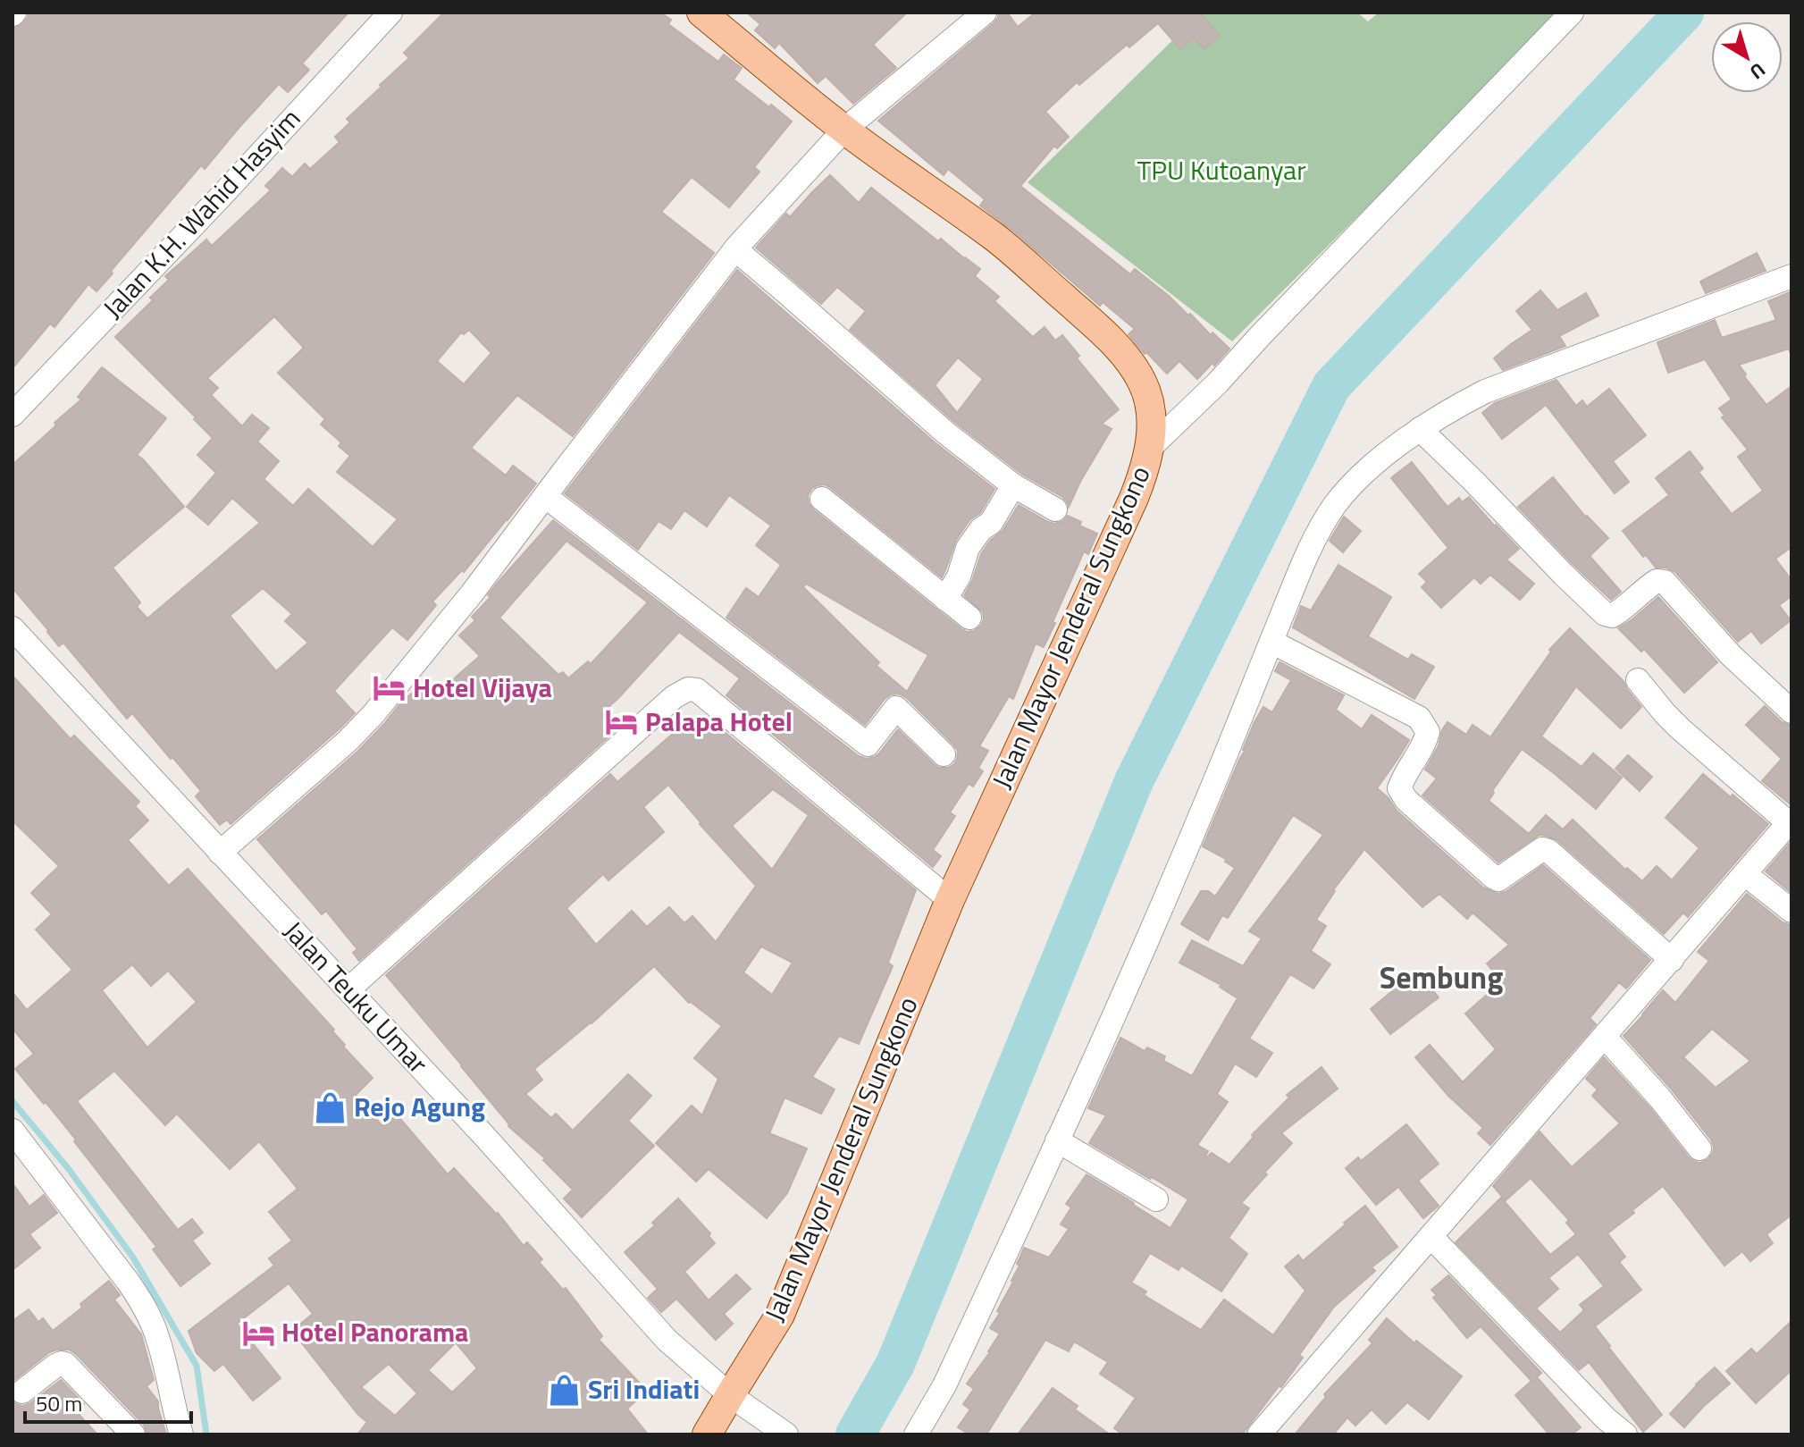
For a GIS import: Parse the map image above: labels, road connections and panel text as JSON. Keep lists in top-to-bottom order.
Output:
{
  "streets": {
    "main road": ["Jalan Mayor Jenderal Sungkono"],
    "street": ["Jalan K.H. Wahid Hasyim", "Jalan Teuku Umar"]
  },
  "crossings": [
    ["Jalan Mayor Jenderal Sungkono", "Jalan Teuku Umar"]
  ],
  "districts": ["Sembung"],
  "parks": ["TPU Kutoanyar"],
  "places": {
    "hotel": ["Hotel Vijaya", "Palapa Hotel", "Hotel Panorama"],
    "shop": ["Rejo Agung", "Sri Indiati"]
  },
  "scale_bar": "50 m",
  "north": "bottom right"
}
